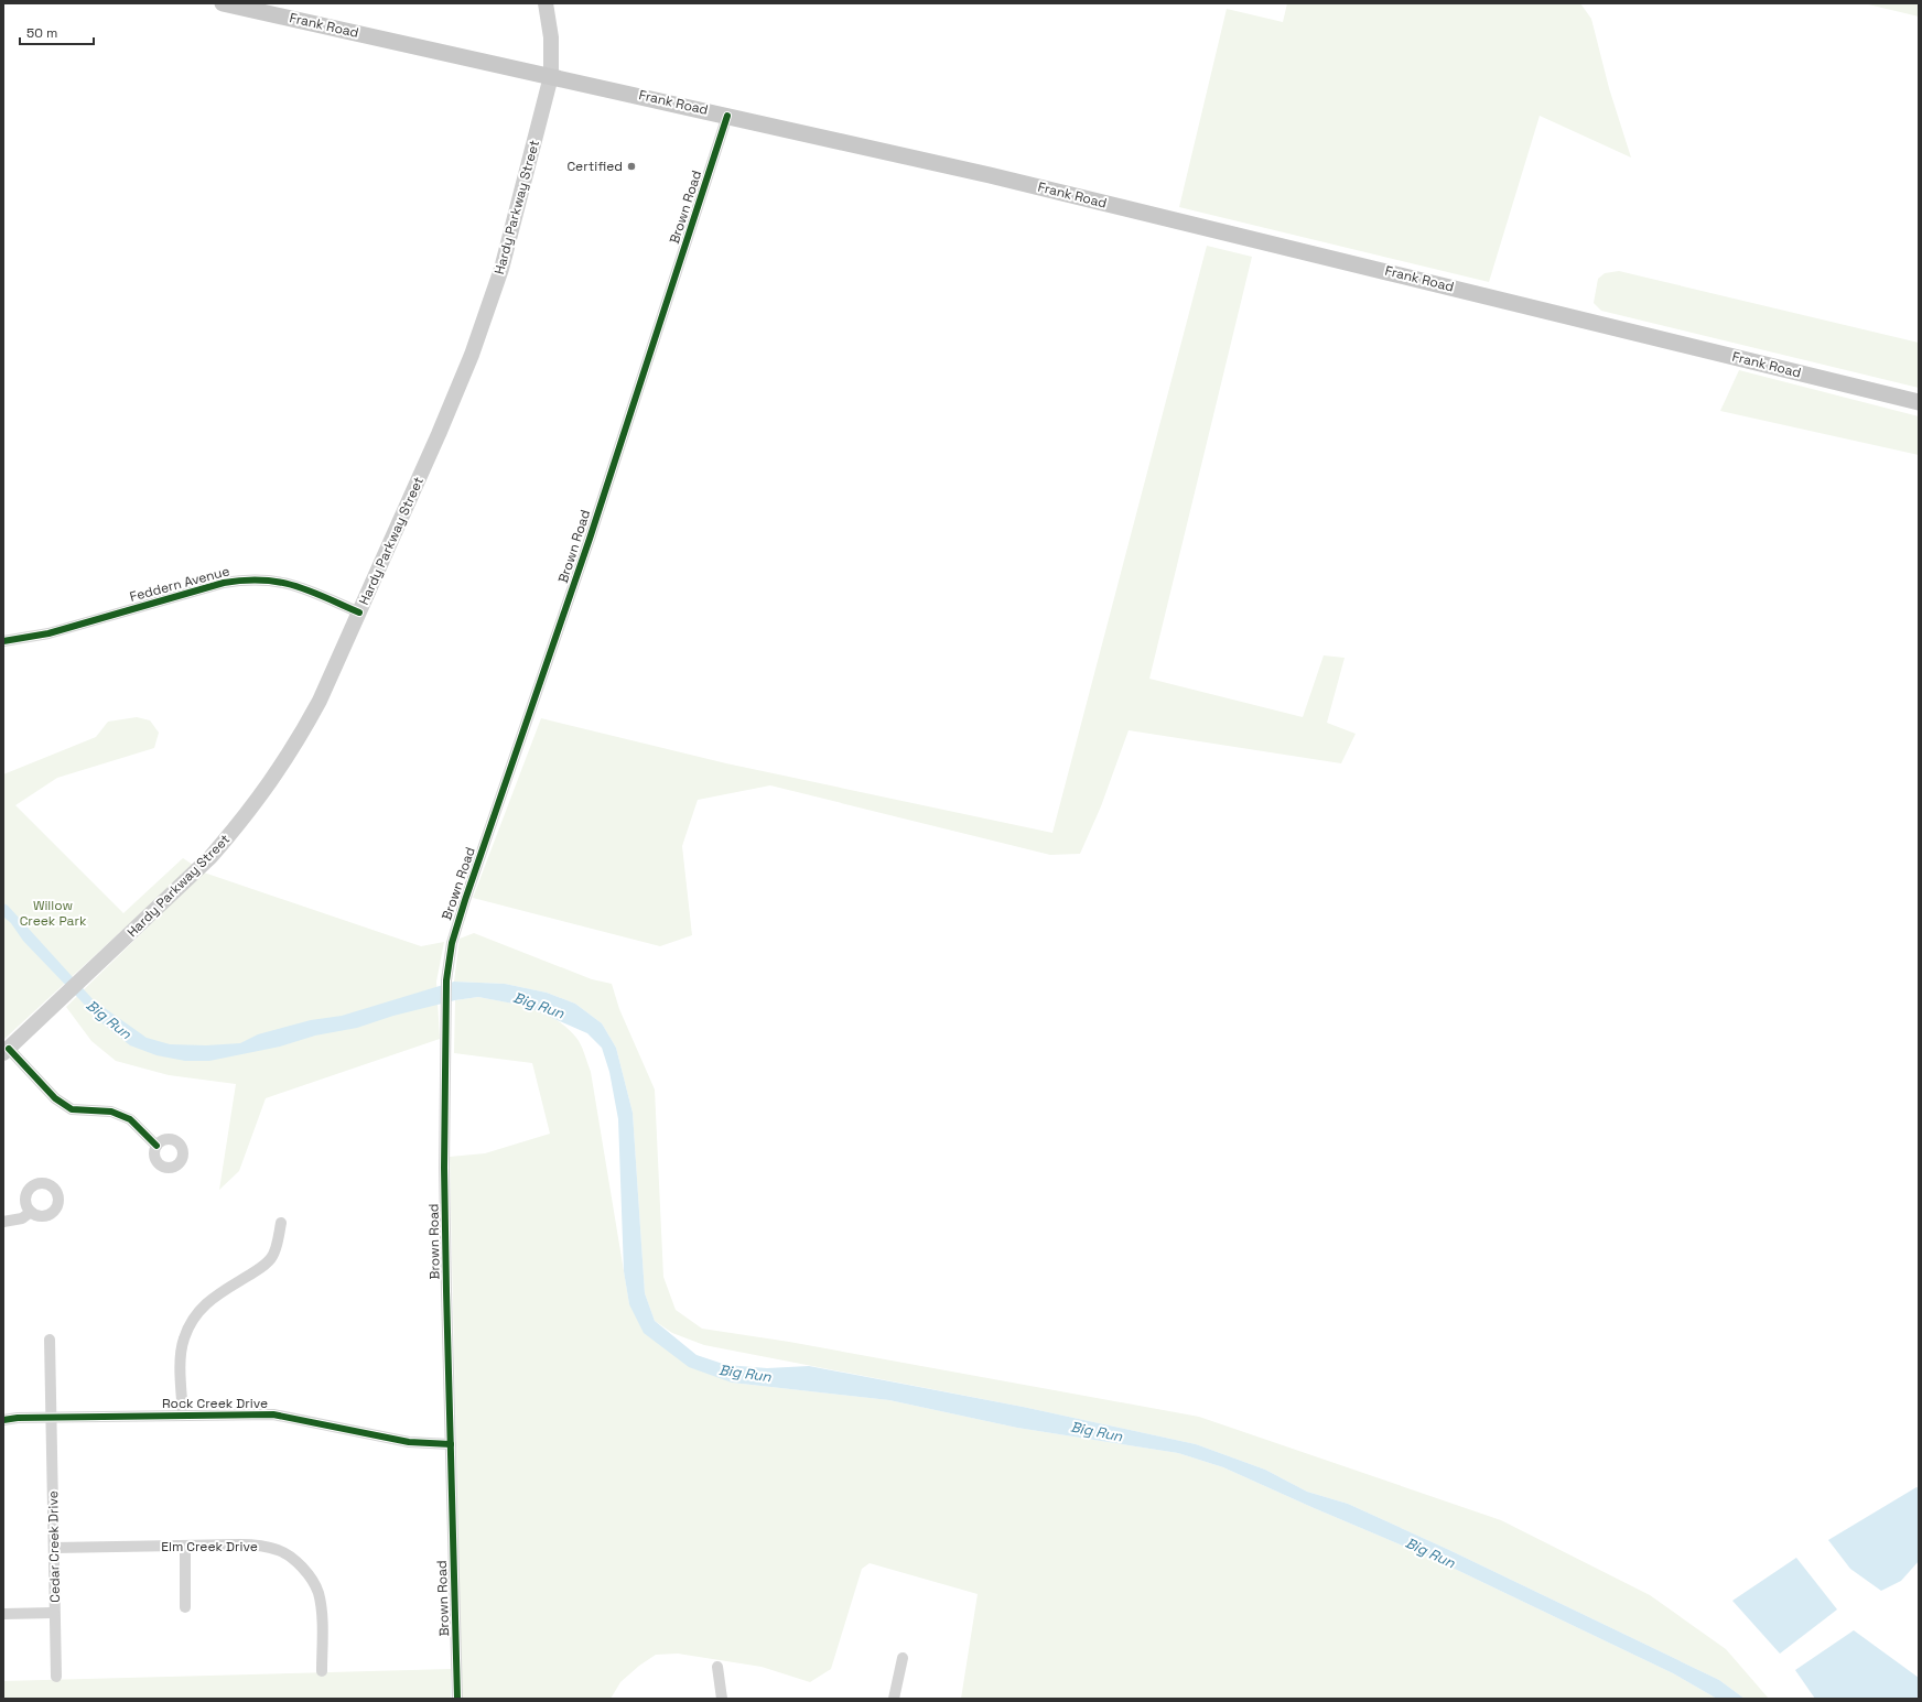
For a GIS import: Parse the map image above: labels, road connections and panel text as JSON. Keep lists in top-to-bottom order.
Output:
{
  "streets": {
    "main road": ["Frank Road", "Hardy Parkway Street"],
    "street": [
      "Brown Road",
      "Feddern Avenue",
      "Rock Creek Drive",
      "Cedar Creek Drive",
      "Elm Creek Drive"
    ]
  },
  "crossings": [
    ["Frank Road", "Hardy Parkway Street"],
    ["Frank Road", "Brown Road"],
    ["Hardy Parkway Street", "Feddern Avenue"],
    ["Brown Road", "Rock Creek Drive"],
    ["Rock Creek Drive", "Cedar Creek Drive"],
    ["Cedar Creek Drive", "Elm Creek Drive"]
  ],
  "water": ["Big Run"],
  "parks": ["Willow Creek Park"],
  "places": ["Certified"],
  "scale_bar": "50 m"
}
